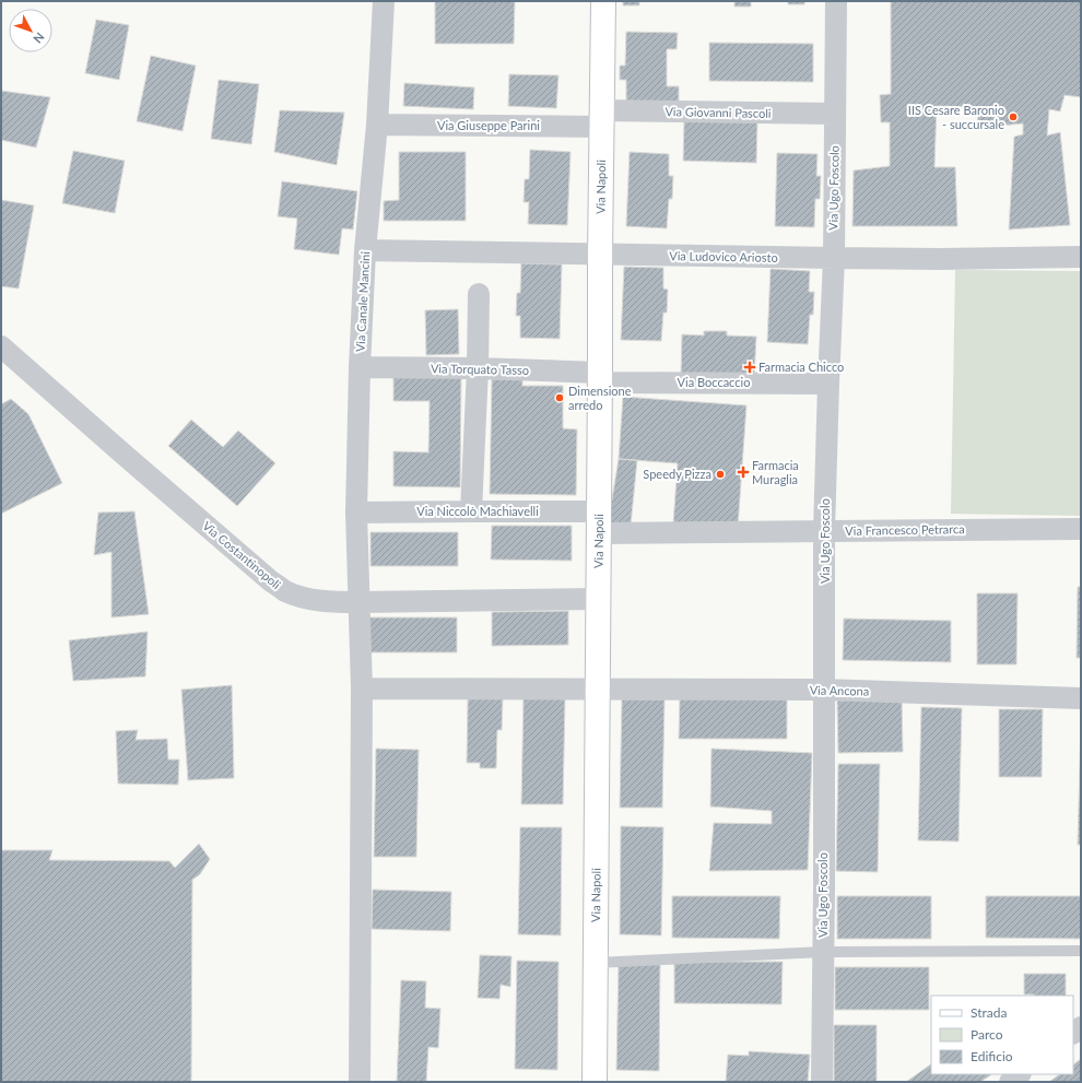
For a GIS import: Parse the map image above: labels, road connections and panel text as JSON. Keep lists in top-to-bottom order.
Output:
{
  "streets": {
    "main road": ["Via Napoli"],
    "street": [
      "Via Giovanni Pascoli",
      "Via Giuseppe Parini",
      "Via Ugo Foscolo",
      "Via Ludovico Ariosto",
      "Via Canale Mancini",
      "Via Torquato Tasso",
      "Via Boccaccio",
      "Via Niccolò Machiavelli",
      "Via Francesco Petrarca",
      "Via Costantinopoli",
      "Via Ancona"
    ]
  },
  "crossings": [
    ["Via Giovanni Pascoli", "Via Giuseppe Parini"],
    ["Via Giovanni Pascoli", "Via Napoli"],
    ["Via Giovanni Pascoli", "Via Ugo Foscolo"],
    ["Via Giuseppe Parini", "Via Napoli"],
    ["Via Giuseppe Parini", "Via Canale Mancini"],
    ["Via Napoli", "Via Ludovico Ariosto"],
    ["Via Napoli", "Via Torquato Tasso"],
    ["Via Napoli", "Via Boccaccio"],
    ["Via Napoli", "Via Niccolò Machiavelli"],
    ["Via Napoli", "Via Francesco Petrarca"],
    ["Via Napoli", "Via Costantinopoli"],
    ["Via Napoli", "Via Ancona"],
    ["Via Ugo Foscolo", "Via Ludovico Ariosto"],
    ["Via Ugo Foscolo", "Via Boccaccio"],
    ["Via Ugo Foscolo", "Via Francesco Petrarca"],
    ["Via Ugo Foscolo", "Via Ancona"],
    ["Via Ludovico Ariosto", "Via Canale Mancini"],
    ["Via Canale Mancini", "Via Torquato Tasso"],
    ["Via Canale Mancini", "Via Niccolò Machiavelli"],
    ["Via Canale Mancini", "Via Costantinopoli"],
    ["Via Canale Mancini", "Via Ancona"],
    ["Via Torquato Tasso", "Via Boccaccio"],
    ["Via Niccolò Machiavelli", "Via Francesco Petrarca"]
  ],
  "places": {
    "other": ["IIS Cesare Baronio - succursale", "Dimensione arredo", "Speedy Pizza"],
    "health": ["Farmacia Chicco", "Farmacia Muraglia"]
  },
  "legend": ["Strada", "Parco", "Edificio"],
  "north": "bottom right"
}
